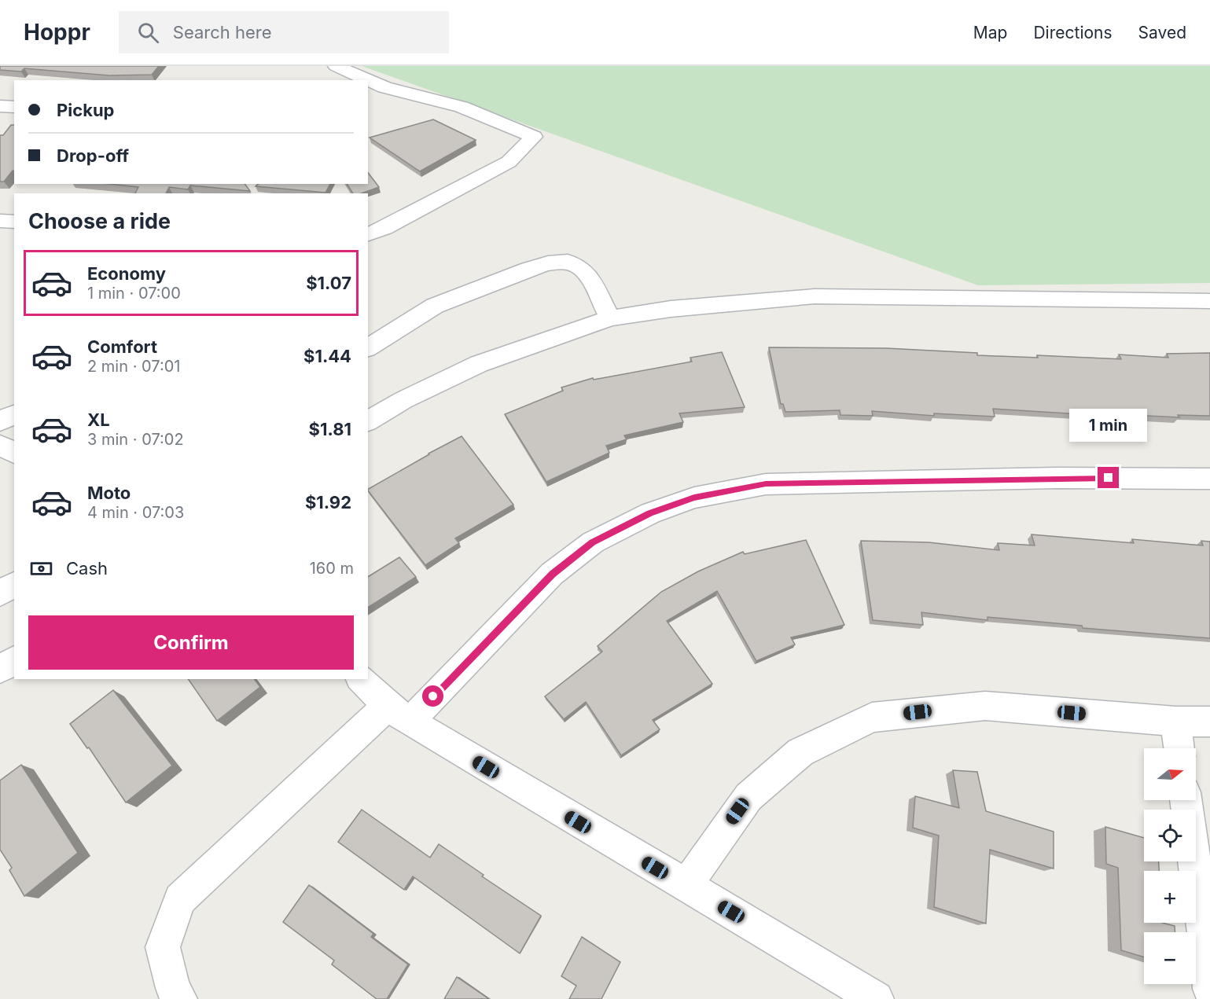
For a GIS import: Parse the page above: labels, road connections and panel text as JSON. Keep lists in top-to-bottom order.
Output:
{
  "north": "right",
  "page": {
    "header": "Hoppr",
    "search": "Search here",
    "nav": ["Map", "Directions", "Saved"],
    "banner": ["Pickup", "Drop-off"],
    "heading": "Choose a ride",
    "list": [
      {
        "name": "Economy",
        "note": "1 min · 07:00",
        "value": "$1.07"
      },
      {
        "name": "Comfort",
        "note": "2 min · 07:01",
        "value": "$1.44"
      },
      {
        "name": "XL",
        "note": "3 min · 07:02",
        "value": "$1.81"
      },
      {
        "name": "Moto",
        "note": "4 min · 07:03",
        "value": "$1.92"
      }
    ],
    "bubble": "1 min",
    "pay": ["Cash", "160 m"],
    "buttons": "Confirm",
    "map_buttons": ["+", "−"]
  }
}
